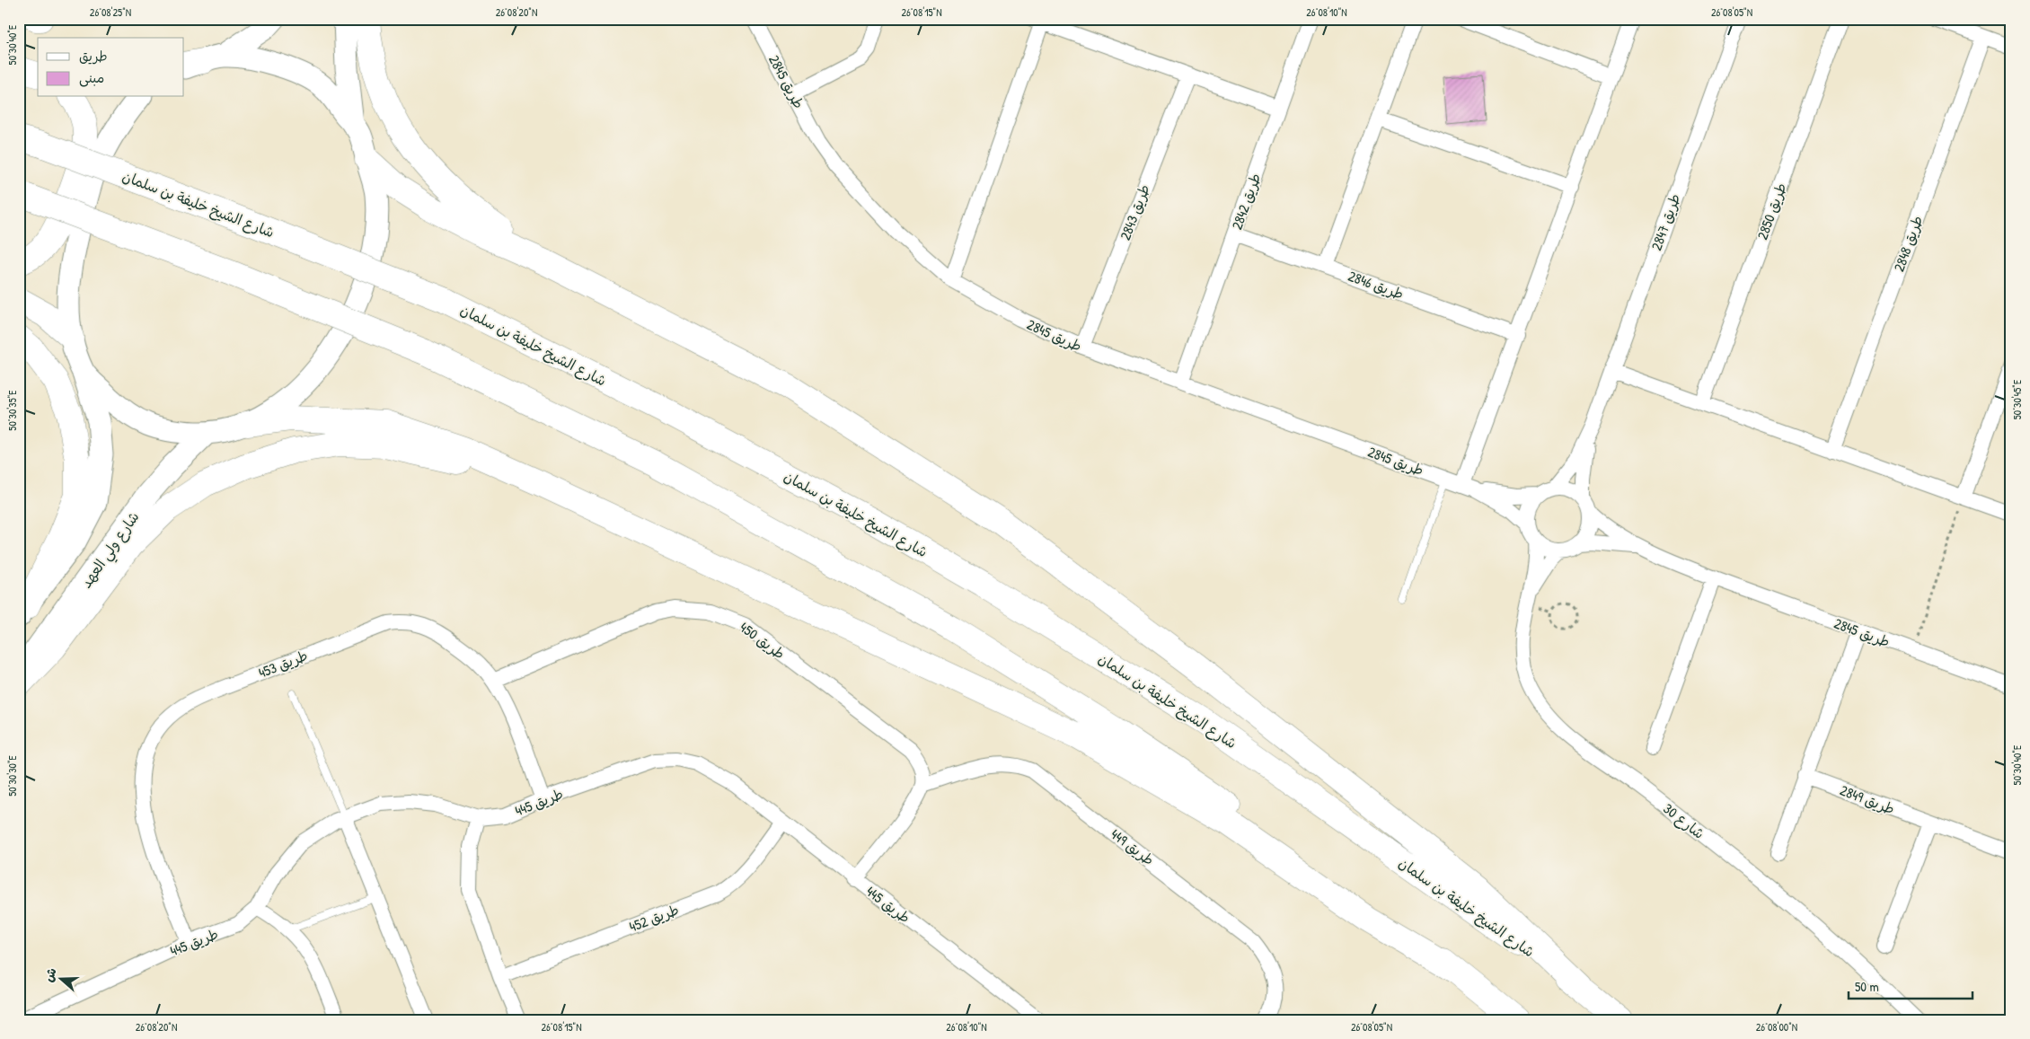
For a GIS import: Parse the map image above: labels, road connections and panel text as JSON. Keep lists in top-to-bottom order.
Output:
{
  "streets": {
    "highway": ["شارع الشيخ خليفة بن سلمان"],
    "main road": ["شارع ولي العهد"],
    "street": [
      "طريق 2845",
      "طريق 2842",
      "طريق 2850",
      "طريق 2843",
      "طريق 2847",
      "طريق 2848",
      "طريق 2846",
      "طريق 450",
      "طريق 453",
      "طريق 2849",
      "طريق 445",
      "شارع 30",
      "طريق 449",
      "طريق 452"
    ]
  },
  "crossings": [
    ["طريق 2845", "طريق 2842"],
    ["طريق 2845", "طريق 2843"],
    ["طريق 2845", "طريق 2847"],
    ["طريق 2845", "شارع 30"],
    ["طريق 2842", "طريق 2846"],
    ["طريق 2847", "شارع 30"],
    ["طريق 450", "طريق 453"],
    ["طريق 450", "طريق 449"],
    ["طريق 453", "طريق 445"],
    ["طريق 445", "طريق 452"]
  ],
  "legend": ["طريق", "مبنى"],
  "scale_bar": "50 m",
  "north": "left",
  "coordinates": [
    "26°08'25\"N",
    "26°08'20\"N",
    "26°08'15\"N",
    "26°08'10\"N",
    "26°08'05\"N",
    "50°30'40\"E",
    "50°30'45\"E",
    "50°30'35\"E",
    "50°30'30\"E",
    "26°08'00\"N"
  ]
}
